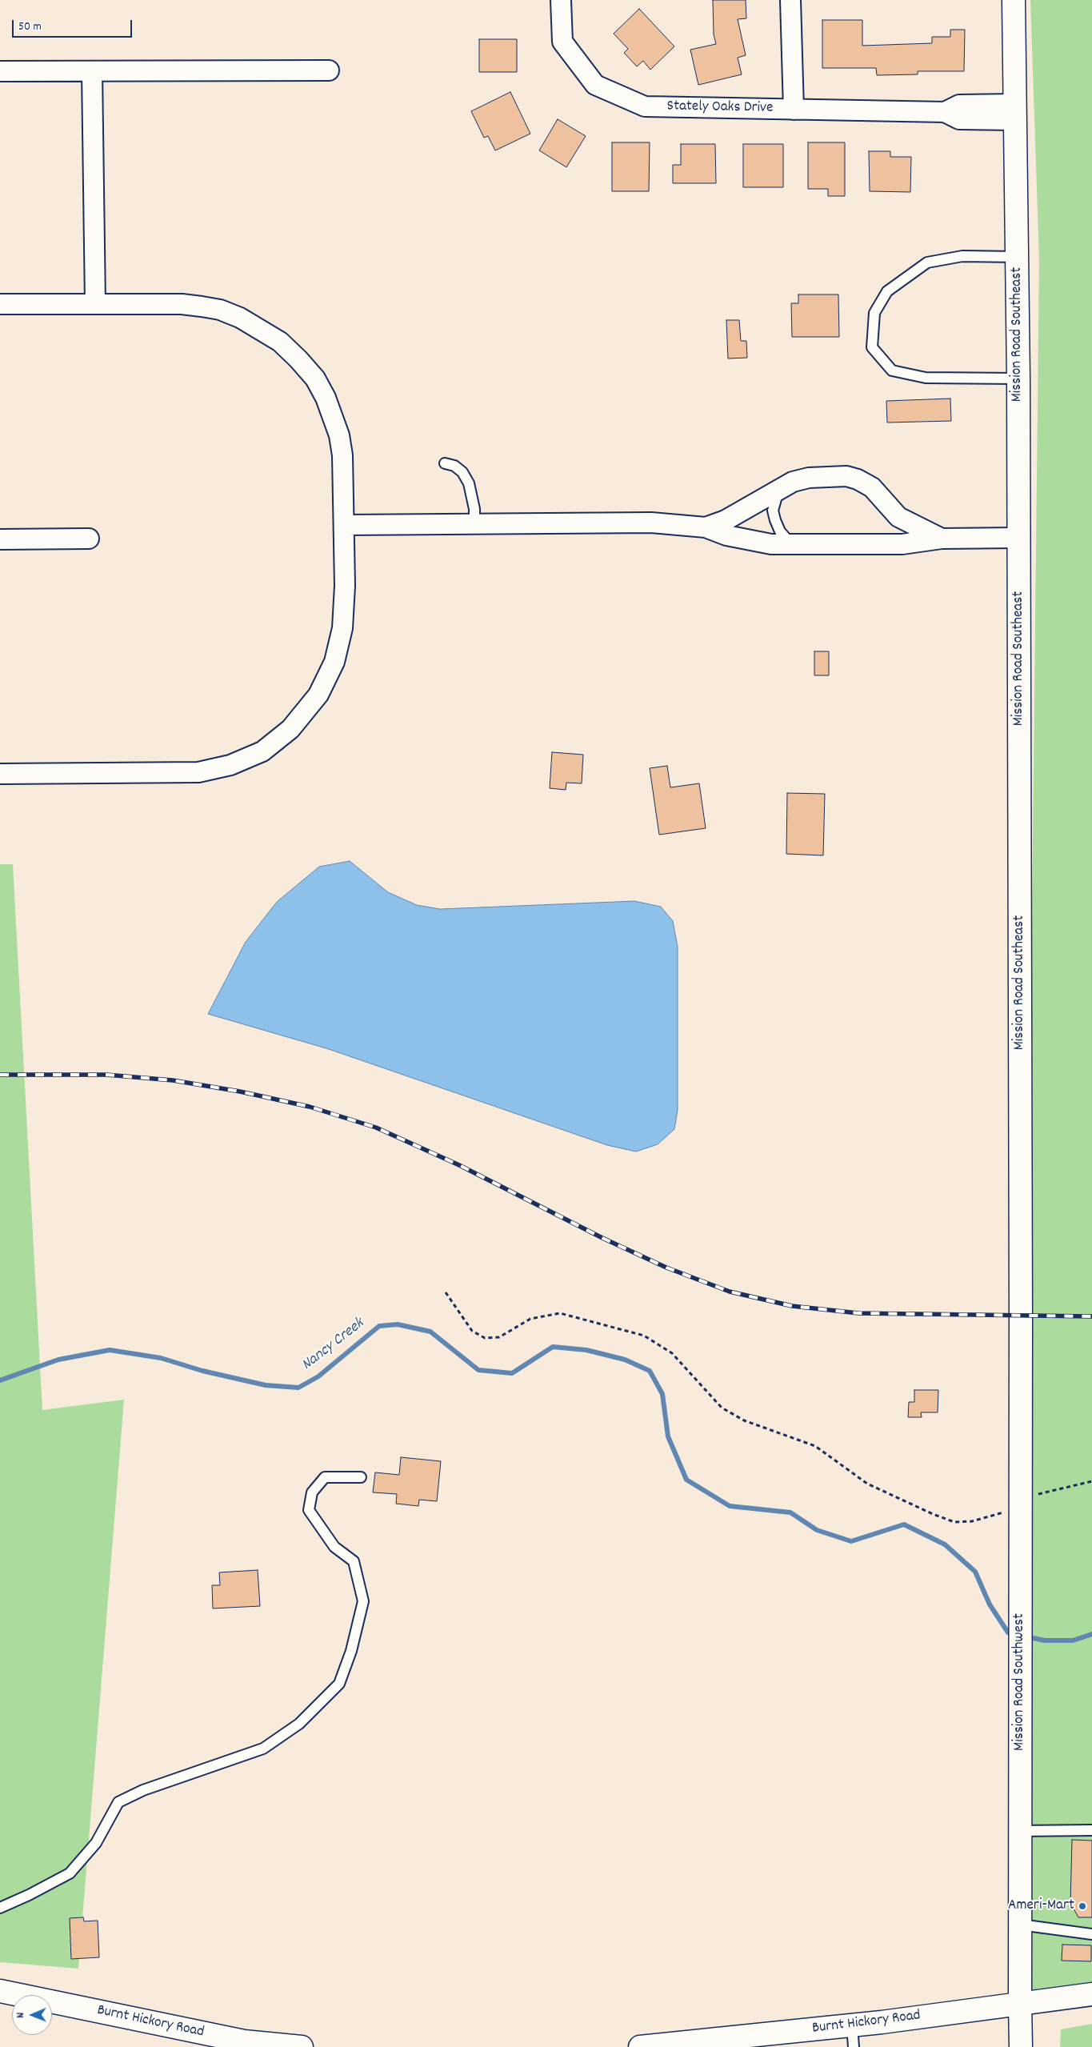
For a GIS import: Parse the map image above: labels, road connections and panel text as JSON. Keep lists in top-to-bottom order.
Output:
{
  "streets": {
    "main road": ["Mission Road Southeast", "Mission Road Southwest", "Burnt Hickory Road"],
    "street": ["Stately Oaks Drive"]
  },
  "crossings": [
    ["Stately Oaks Drive", "Mission Road Southeast"],
    ["Mission Road Southeast", "Mission Road Southwest"],
    ["Mission Road Southwest", "Burnt Hickory Road"]
  ],
  "water": ["Nancy Creek"],
  "places": ["Ameri-Mart"],
  "scale_bar": "50 m",
  "north": "left"
}
